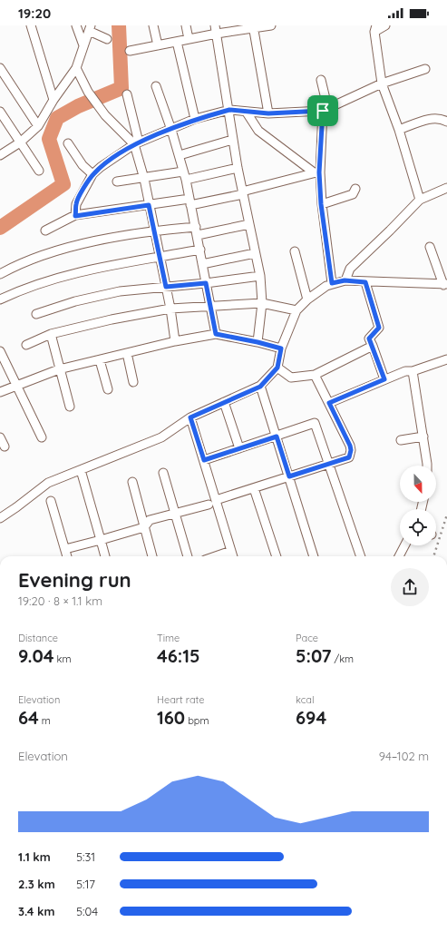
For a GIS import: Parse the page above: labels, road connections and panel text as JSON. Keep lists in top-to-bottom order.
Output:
{
  "north": "bottom",
  "page": {
    "status": "19:20",
    "heading": ["Evening run", "19:20 · 8 × 1.1 km"],
    "stats": [
      ["Distance", "9.04 km"],
      ["Time", "46:15"],
      ["Pace", "5:07 /km"],
      ["Elevation", "64 m"],
      ["Heart rate", "160 bpm"],
      ["kcal", "694"]
    ],
    "chart": ["Elevation", "94–102 m"],
    "list": [
      {
        "name": "1.1 km",
        "note": "5:31"
      },
      {
        "name": "2.3 km",
        "note": "5:17"
      },
      {
        "name": "3.4 km",
        "note": "5:04"
      }
    ]
  }
}
